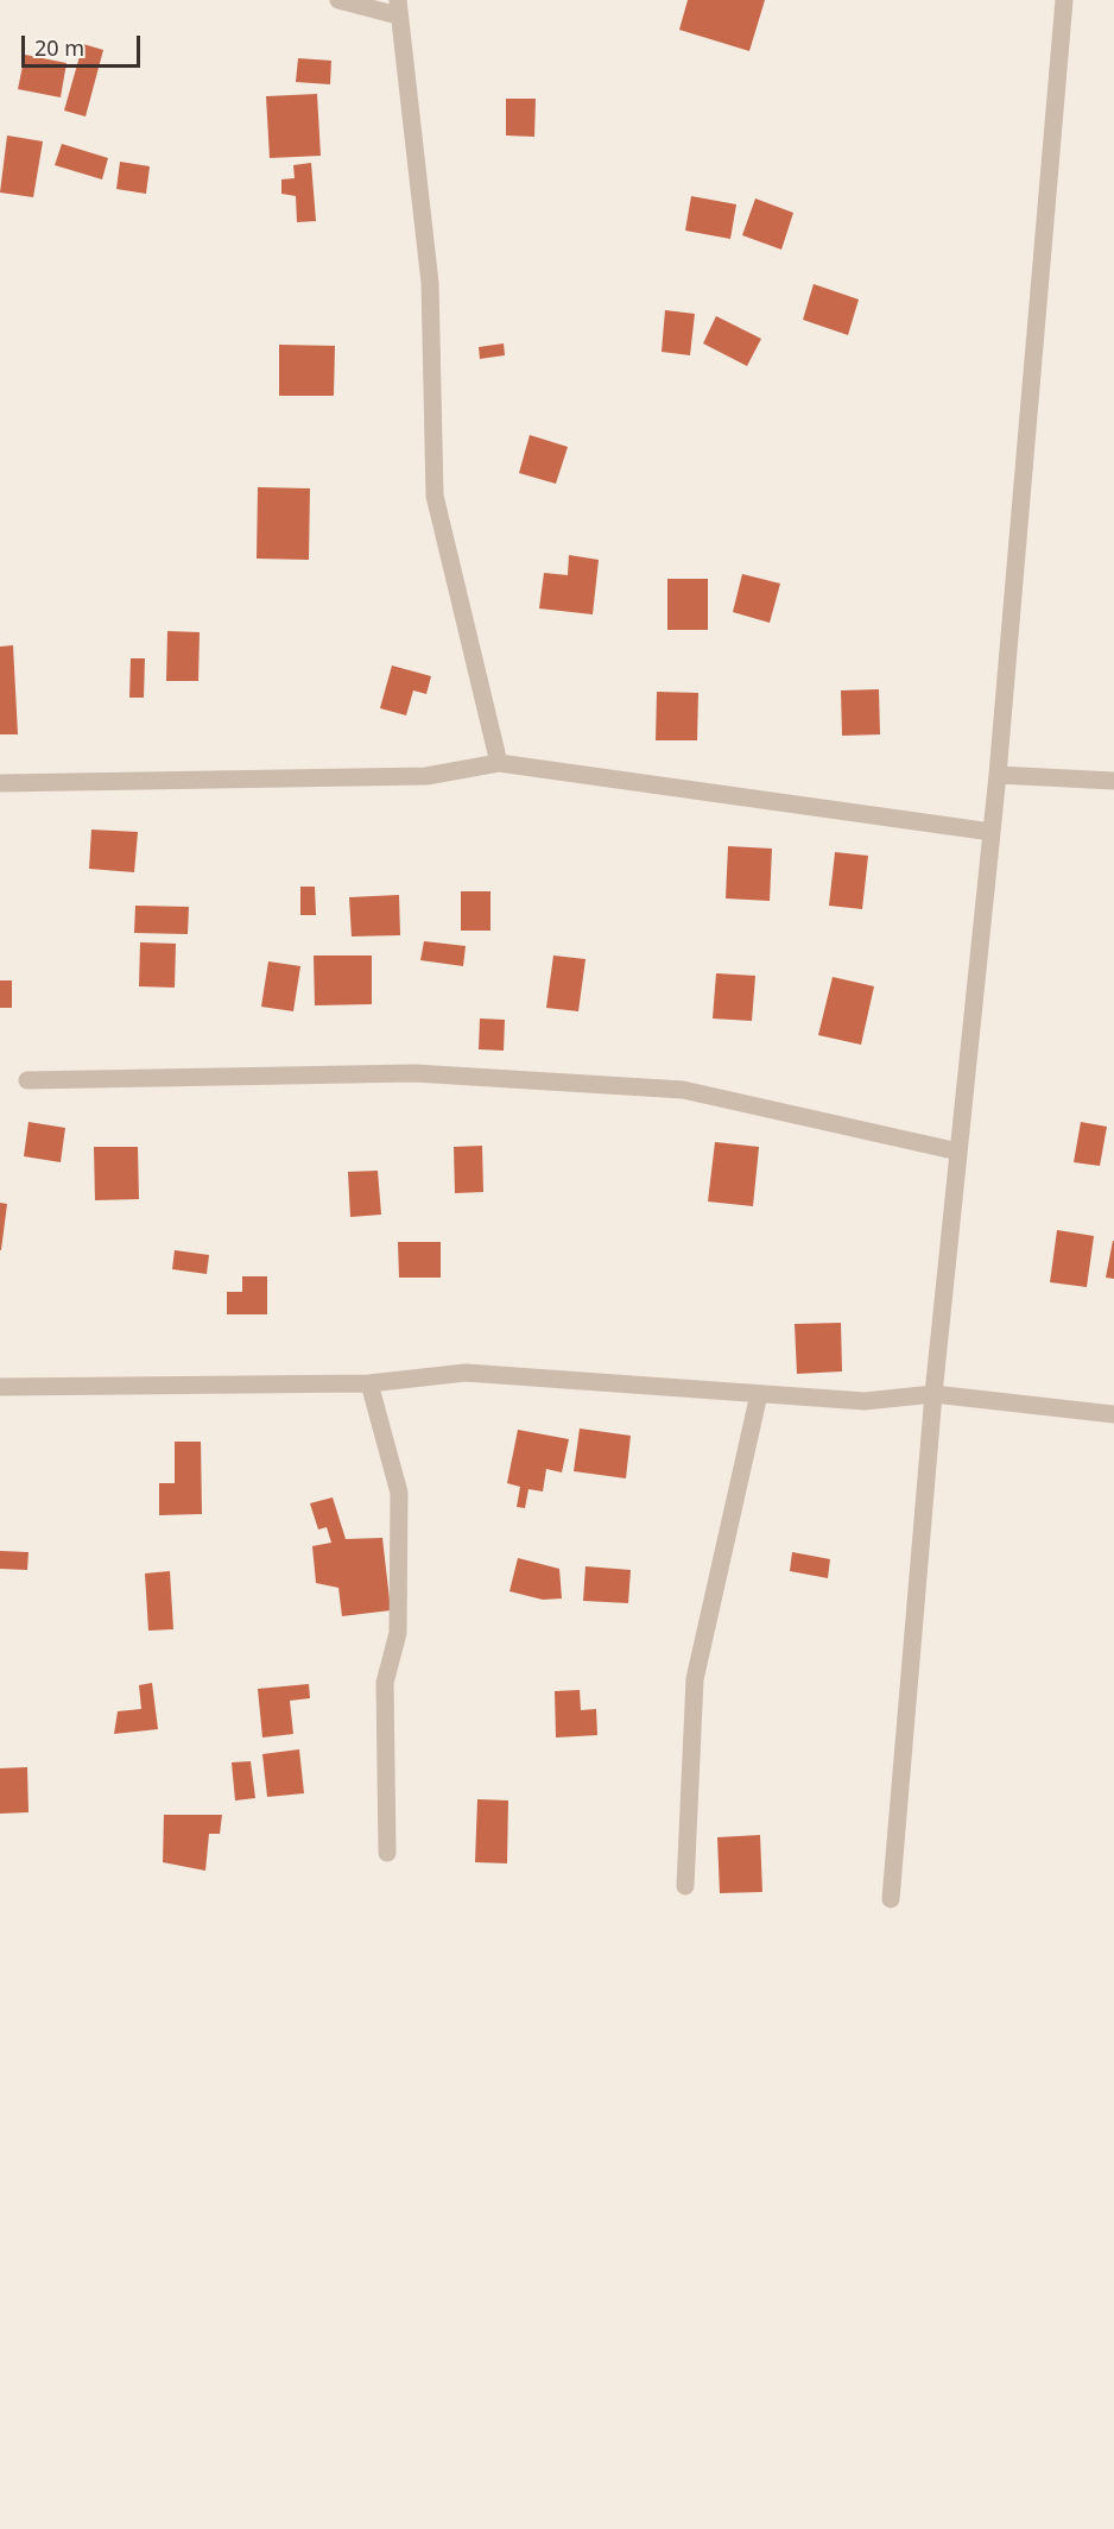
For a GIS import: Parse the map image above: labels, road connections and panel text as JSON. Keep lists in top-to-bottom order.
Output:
{
  "scale_bar": "20 m"
}
